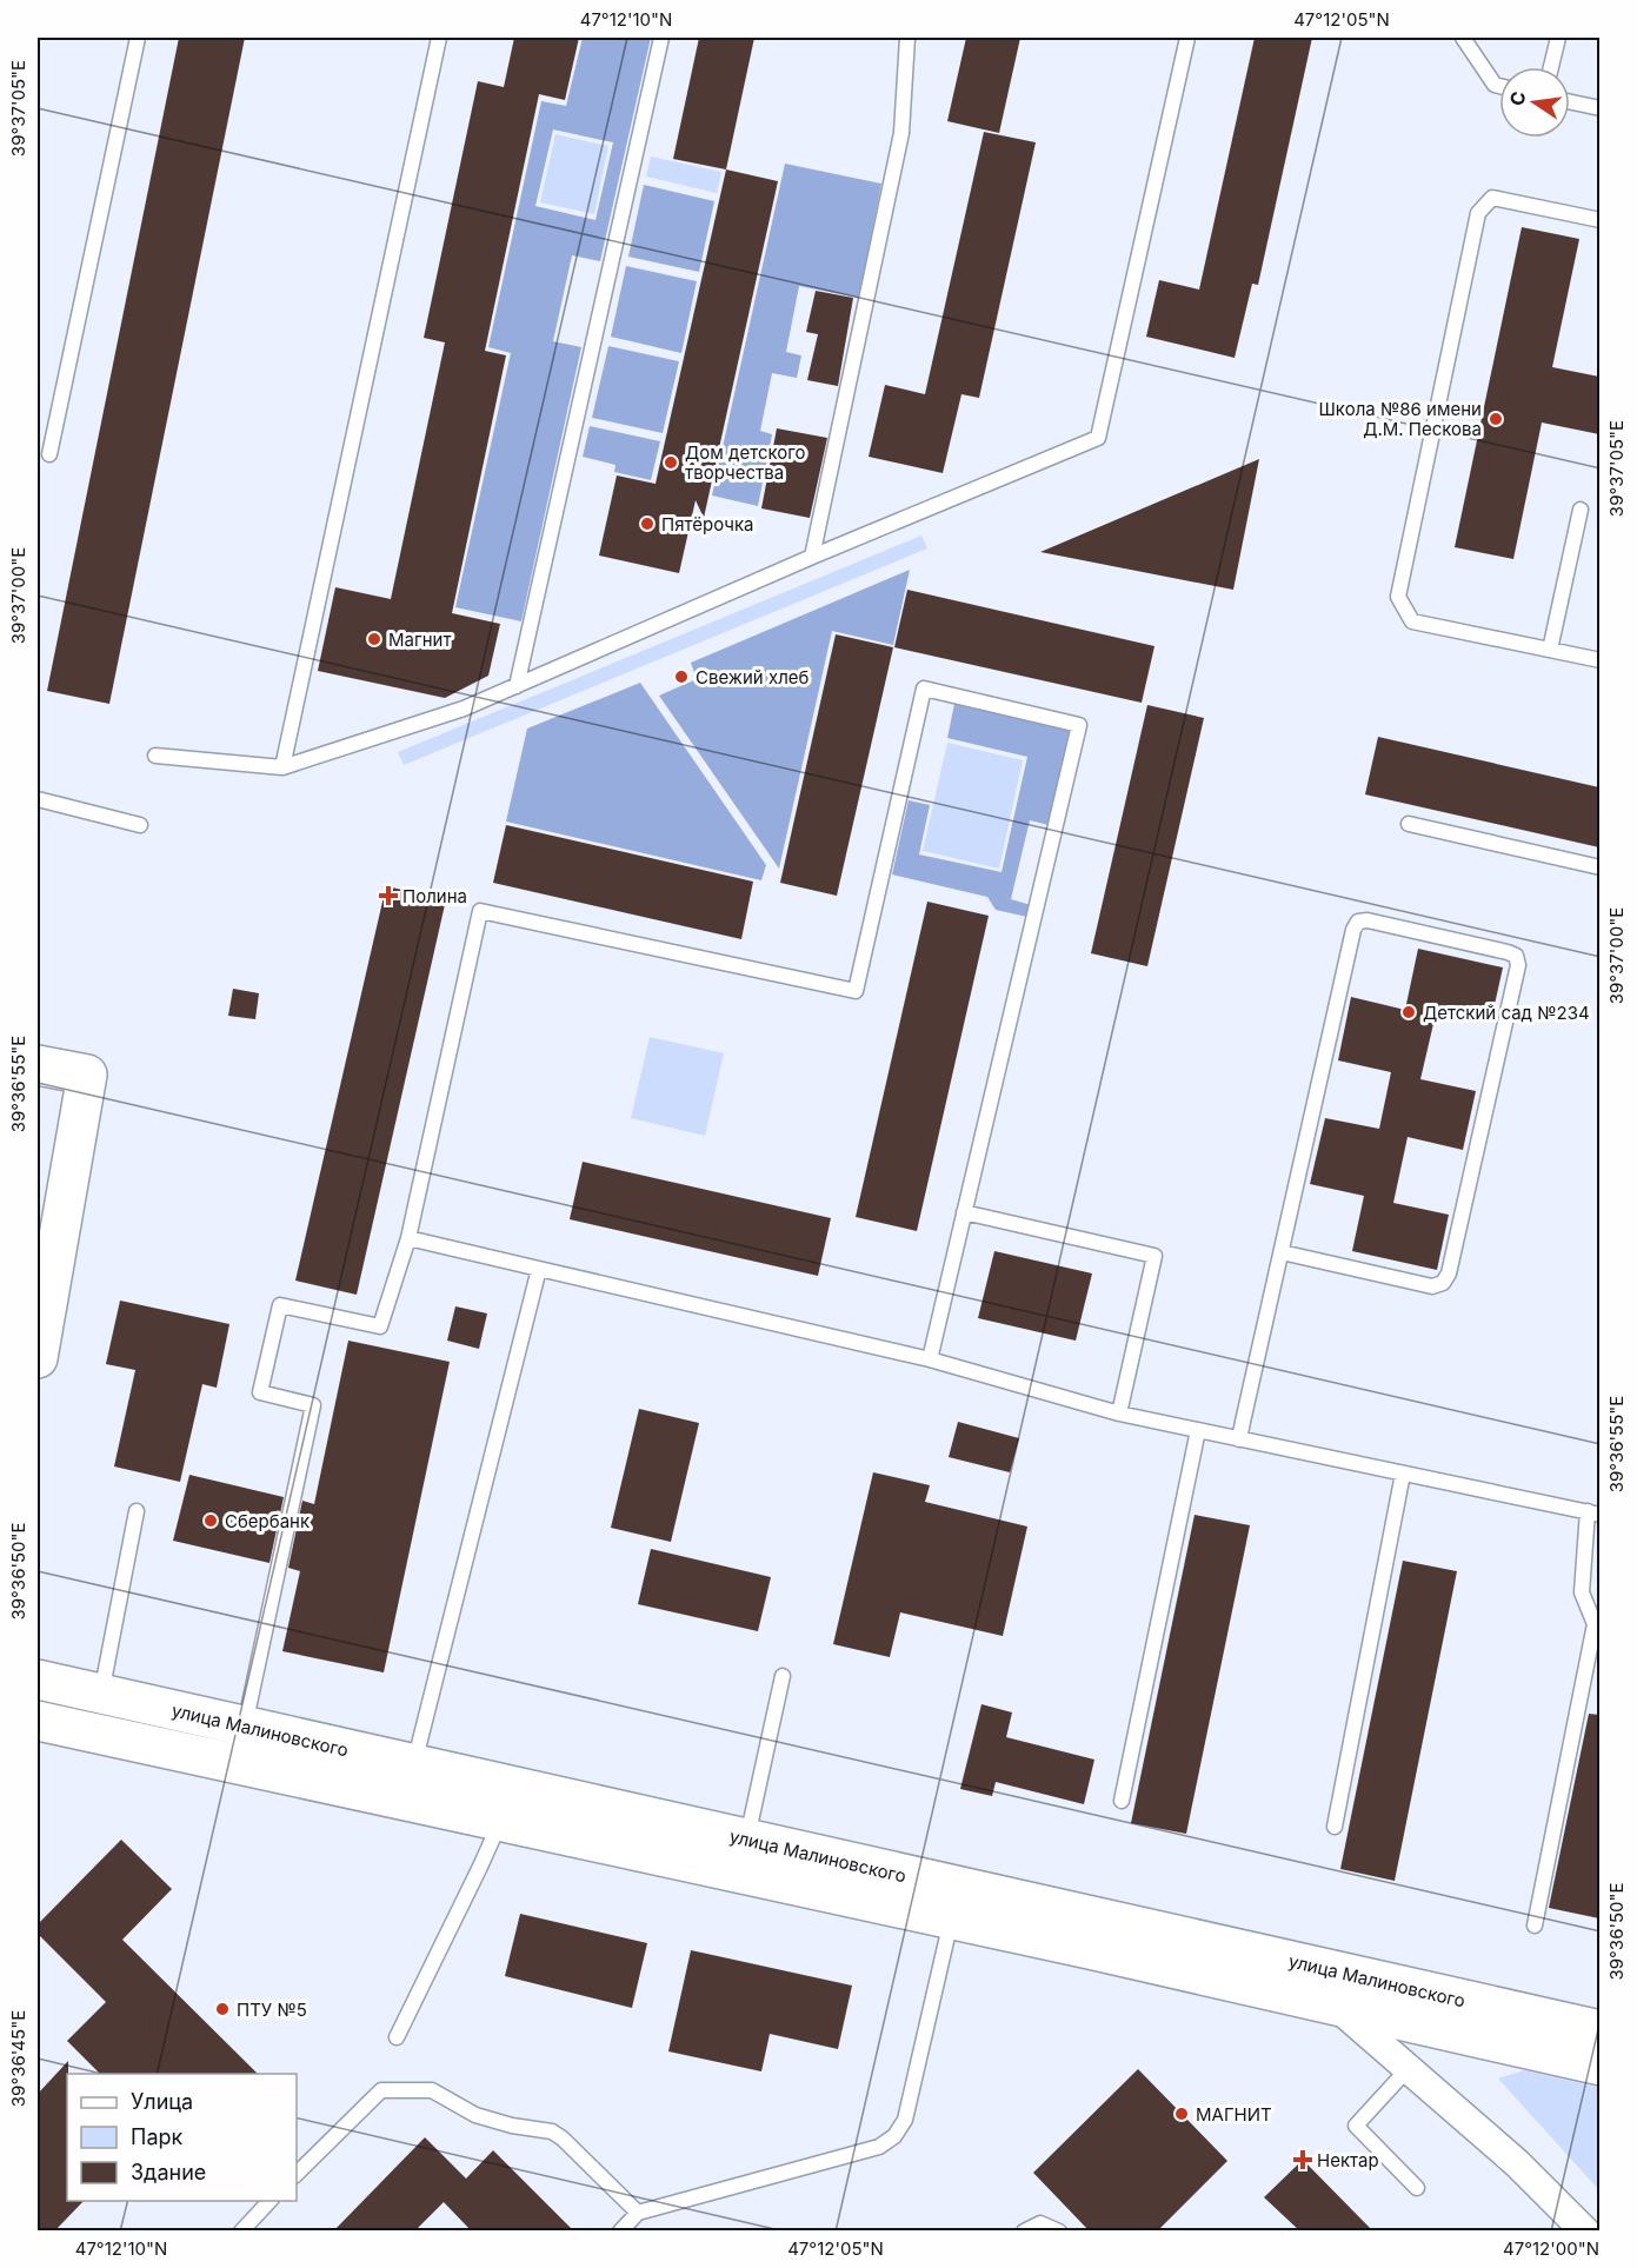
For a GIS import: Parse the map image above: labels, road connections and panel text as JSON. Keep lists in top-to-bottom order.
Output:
{
  "streets": {
    "main road": ["улица Малиновского"]
  },
  "places": {
    "other": [
      "Школа №86 имени Д.М. Пескова",
      "Дом детского творчества",
      "Пятёрочка",
      "Магнит",
      "Свежий хлеб",
      "Детский сад №234",
      "Сбербанк",
      "ПТУ №5",
      "МАГНИТ"
    ],
    "health": ["Полина", "Нектар"]
  },
  "legend": ["Улица", "Парк", "Здание"],
  "north": "left",
  "coordinates": [
    "47°12'10\"N",
    "47°12'05\"N",
    "39°37'05\"E",
    "39°37'00\"E",
    "39°36'55\"E",
    "39°36'50\"E",
    "39°36'45\"E",
    "47°12'00\"N"
  ]
}
